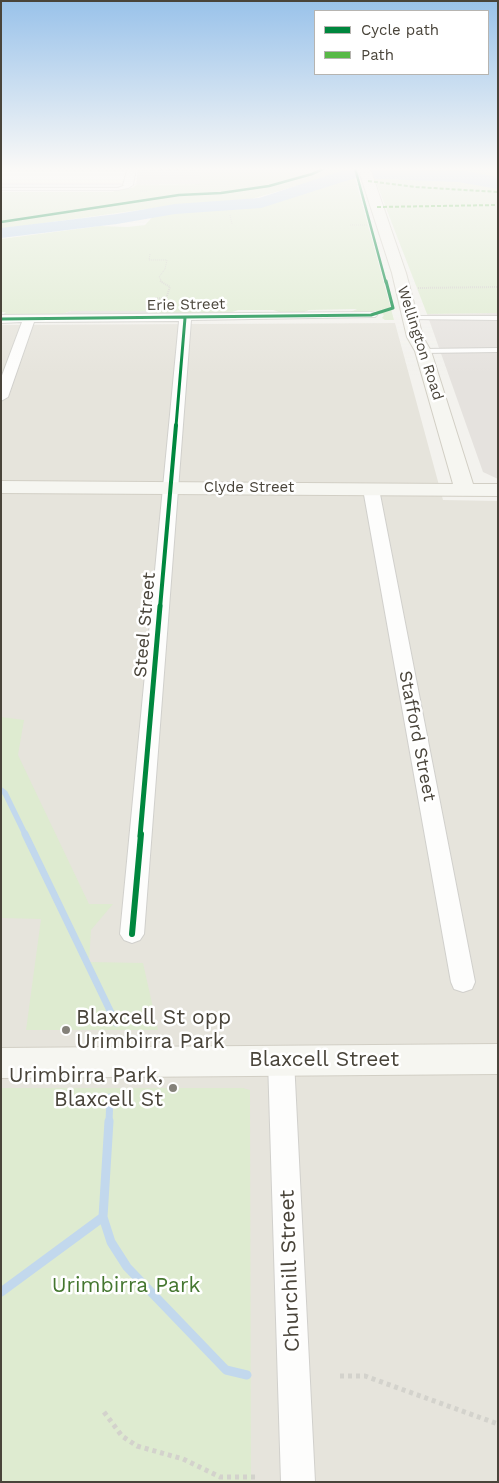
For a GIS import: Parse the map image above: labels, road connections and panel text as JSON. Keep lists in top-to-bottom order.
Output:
{
  "streets": {
    "main road": ["Wellington Road", "Clyde Street", "Blaxcell Street"],
    "street": [
      "Erie Street",
      "Steel Street",
      "Stafford Street",
      "Churchill Street"
    ]
  },
  "crossings": [
    ["Erie Street", "Steel Street"],
    ["Wellington Road", "Clyde Street"],
    ["Clyde Street", "Steel Street"],
    ["Clyde Street", "Stafford Street"],
    ["Blaxcell Street", "Churchill Street"]
  ],
  "parks": ["Urimbirra Park"],
  "places": ["Blaxcell St opp Urimbirra Park", "Urimbirra Park, Blaxcell St"],
  "legend": ["Cycle path", "Path"]
}
